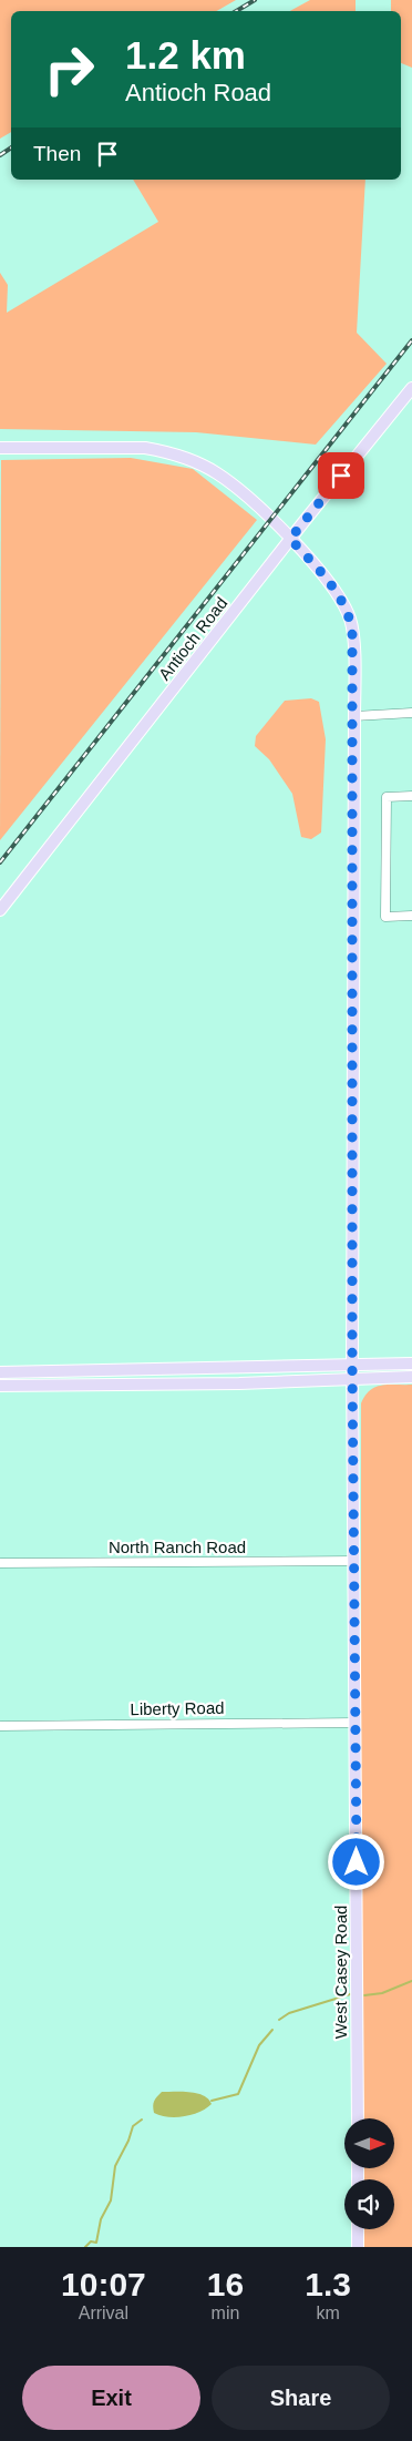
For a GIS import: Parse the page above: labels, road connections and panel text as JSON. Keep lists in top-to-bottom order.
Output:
{
  "streets": {
    "main road": ["Antioch Road", "West Casey Road"],
    "street": ["North Ranch Road", "Liberty Road"]
  },
  "crossings": [
    ["Antioch Road", "West Casey Road"],
    ["North Ranch Road", "West Casey Road"],
    ["Liberty Road", "West Casey Road"]
  ],
  "north": "right",
  "page": {
    "turn": ["1.2 km", "Antioch Road"],
    "then": "Then",
    "eta": [
      "10:07",
      "Arrival",
      "16",
      "min",
      "1.3",
      "km"
    ],
    "buttons": ["Exit", "Share"]
  }
}
